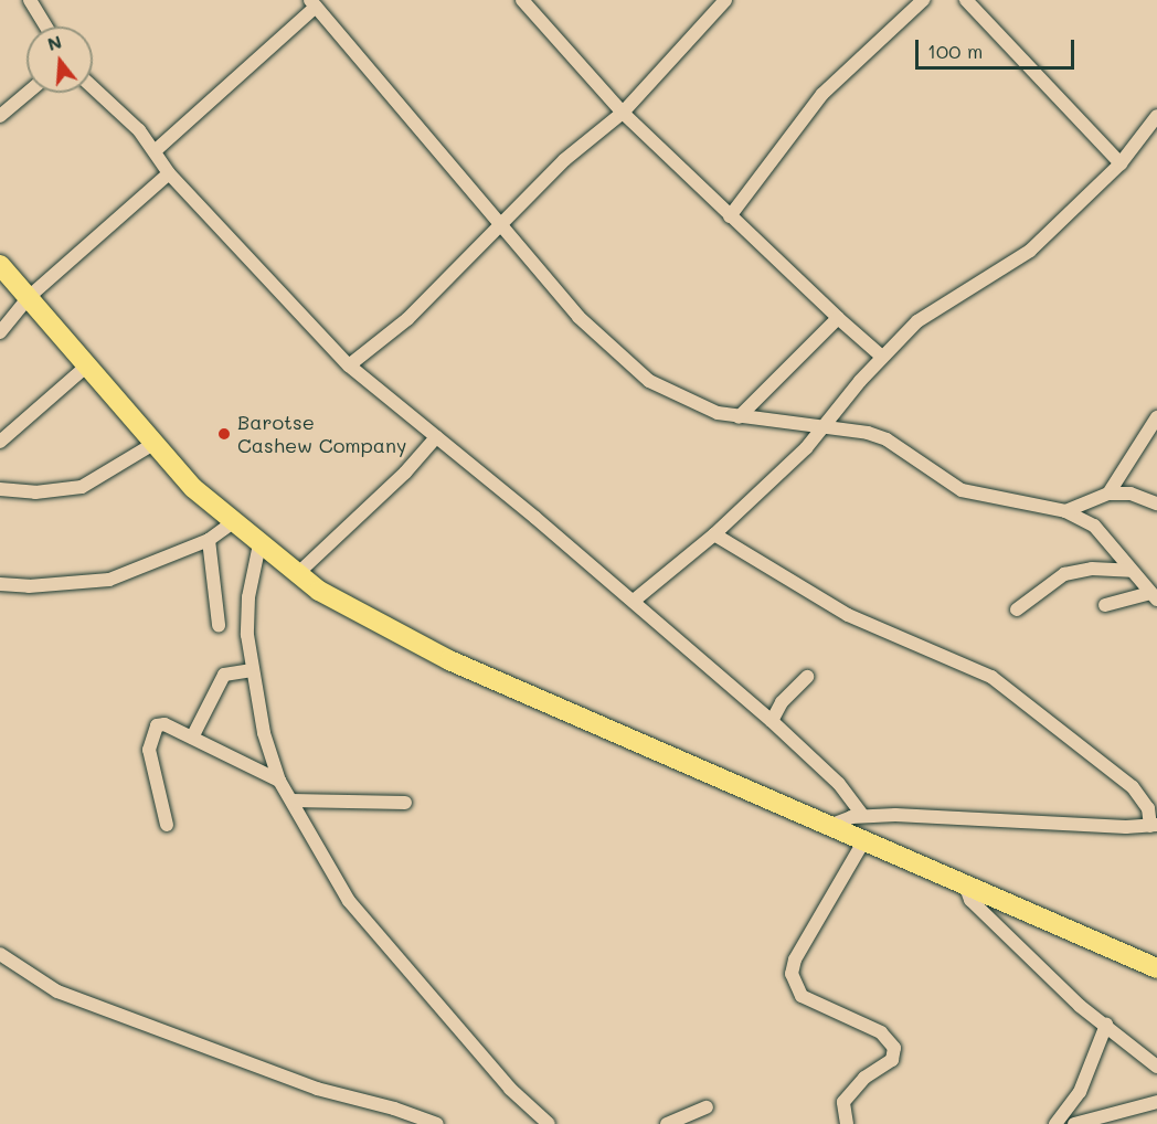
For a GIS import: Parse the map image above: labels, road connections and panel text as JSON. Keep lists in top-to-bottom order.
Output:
{
  "places": ["Barotse Cashew Company"],
  "scale_bar": "100 m",
  "north": "top"
}
